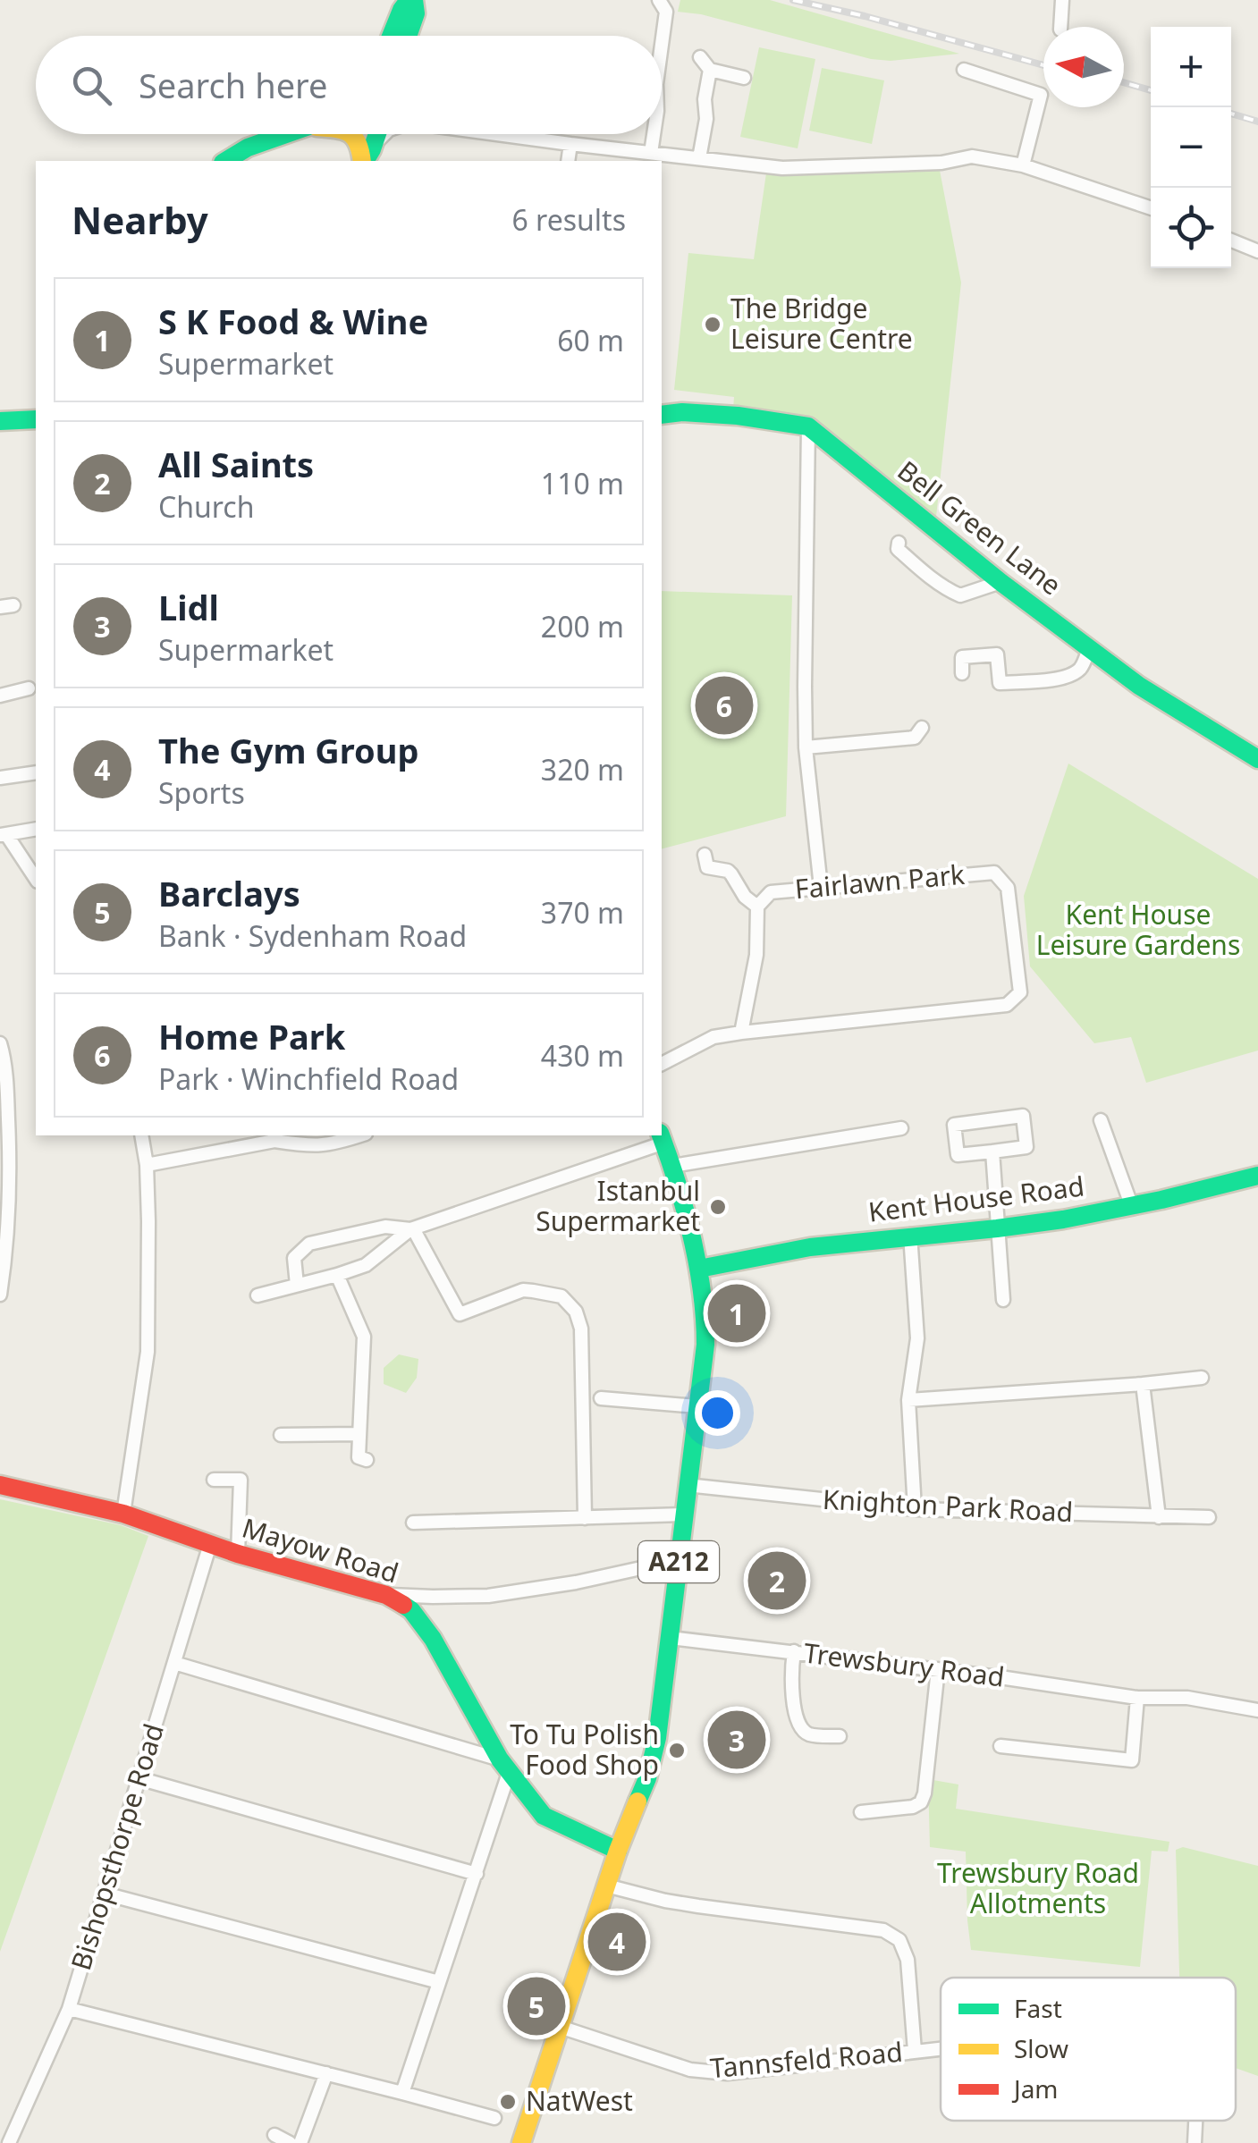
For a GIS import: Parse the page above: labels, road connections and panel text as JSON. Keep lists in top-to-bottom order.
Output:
{
  "streets": {
    "street": [
      "Bell Green Lane",
      "Fairlawn Park",
      "Kent House Road",
      "Knighton Park Road",
      "Mayow Road",
      "A212",
      "Trewsbury Road",
      "Bishopsthorpe Road",
      "Tannsfeld Road"
    ]
  },
  "crossings": [
    ["Kent House Road", "A212"],
    ["Knighton Park Road", "A212"],
    ["Mayow Road", "A212"],
    ["Mayow Road", "Bishopsthorpe Road"],
    ["A212", "Trewsbury Road"],
    ["A212", "Tannsfeld Road"]
  ],
  "parks": ["Kent House Leisure Gardens", "Trewsbury Road Allotments"],
  "places": [
    "The Bridge Leisure Centre",
    "Istanbul Supermarket",
    "To Tu Polish Food Shop",
    "NatWest"
  ],
  "legend": ["Fast", "Slow", "Jam"],
  "north": "left",
  "page": {
    "map_buttons": ["+", "−"],
    "search": "Search here",
    "heading": ["Nearby", "6 results"],
    "list": [
      {
        "mark": "1",
        "name": "S K Food & Wine",
        "note": "Supermarket",
        "value": "60 m"
      },
      {
        "mark": "2",
        "name": "All Saints",
        "note": "Church",
        "value": "110 m"
      },
      {
        "mark": "3",
        "name": "Lidl",
        "note": "Supermarket",
        "value": "200 m"
      },
      {
        "mark": "4",
        "name": "The Gym Group",
        "note": "Sports",
        "value": "320 m"
      },
      {
        "mark": "5",
        "name": "Barclays",
        "note": "Bank · Sydenham Road",
        "value": "370 m"
      },
      {
        "mark": "6",
        "name": "Home Park",
        "note": "Park · Winchfield Road",
        "value": "430 m"
      }
    ],
    "pins": [
      "6",
      "1",
      "2",
      "3",
      "4",
      "5"
    ]
  }
}
